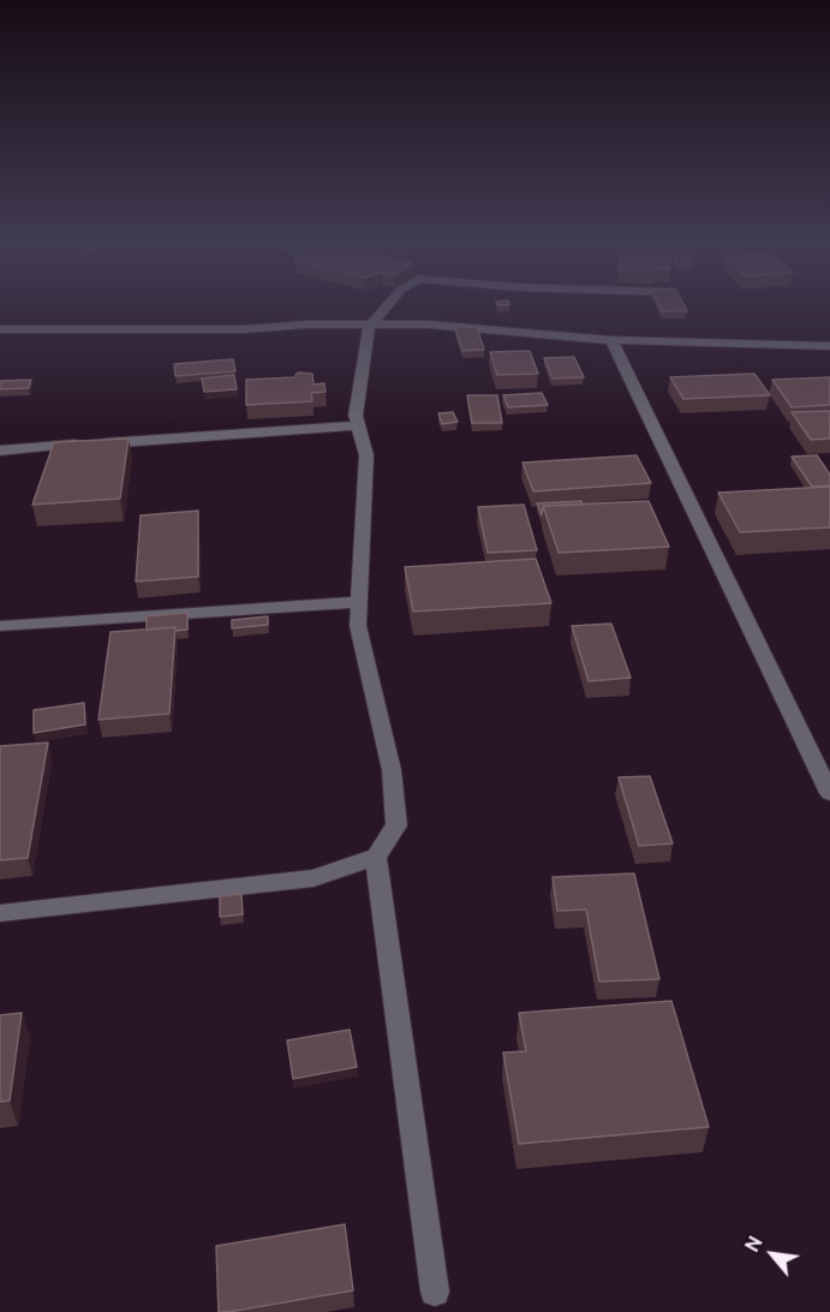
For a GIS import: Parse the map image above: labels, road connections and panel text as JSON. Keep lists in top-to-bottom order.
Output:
{
  "north": "top left"
}
